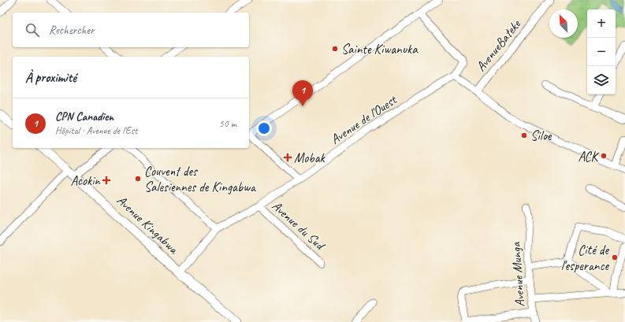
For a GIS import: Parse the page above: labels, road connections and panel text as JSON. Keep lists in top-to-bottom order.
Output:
{
  "streets": {
    "street": [
      "AvenueBateke",
      "Avenue de l'Ouest",
      "Avenue Kingabwa",
      "Avenue du Sud",
      "Avenue Munga"
    ]
  },
  "crossings": [
    ["Avenue de l'Ouest", "Avenue Kingabwa"],
    ["Avenue de l'Ouest", "Avenue du Sud"]
  ],
  "places": {
    "other": [
      "Sainte Kiwanuka",
      "Siloe",
      "ACK",
      "Couvent des Salesiennes de Kingabwa",
      "Cité de l'esperance"
    ],
    "health": ["Mobak", "Acokin"]
  },
  "north": "top left",
  "page": {
    "map_buttons": ["+", "−"],
    "search": "Rechercher",
    "heading": "À proximité",
    "pins": "1",
    "list": [
      {
        "mark": "1",
        "name": "CPN Canadien",
        "note": "Hôpital · Avenue de l'Est",
        "value": "50 m"
      }
    ]
  }
}
